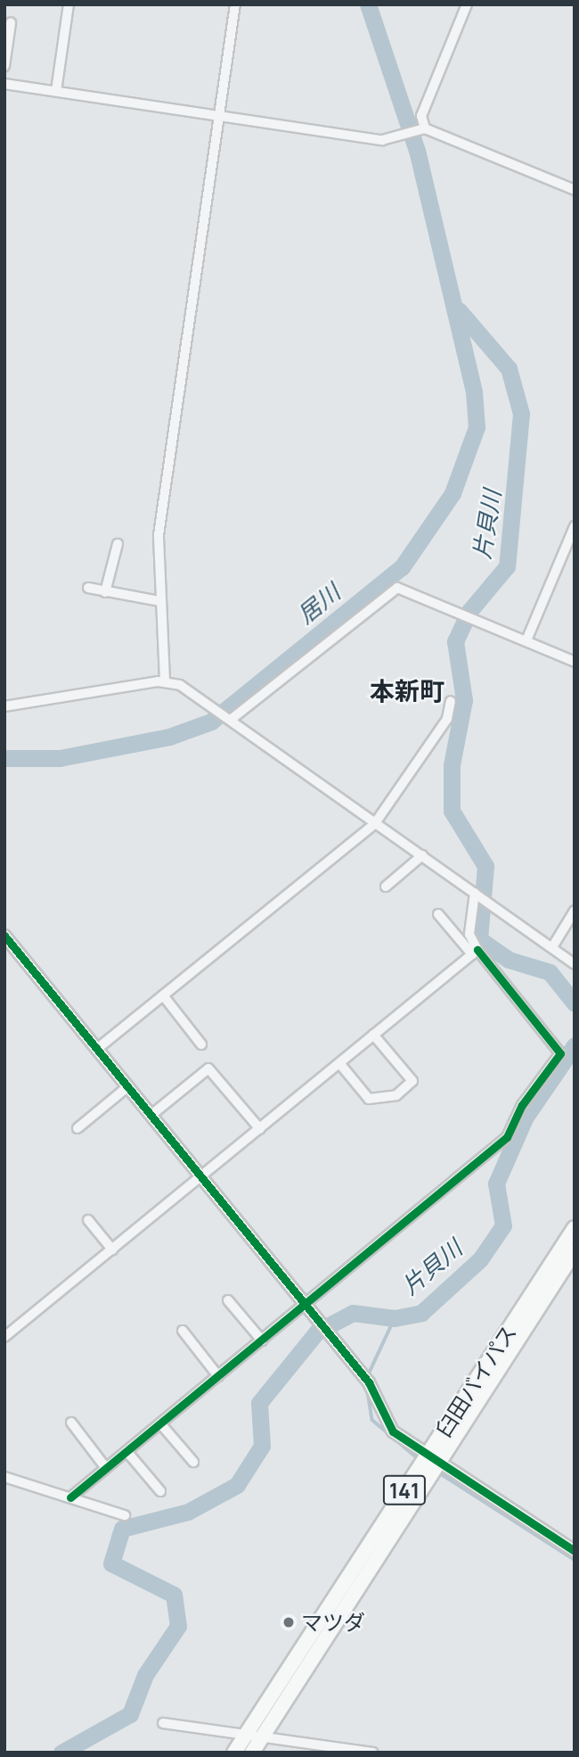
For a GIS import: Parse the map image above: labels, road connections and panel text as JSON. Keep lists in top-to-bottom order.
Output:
{
  "streets": {
    "highway": ["臼田バイパス", "141"]
  },
  "districts": ["本新町"],
  "water": ["片貝川", "居川"],
  "places": ["マツダ"]
}
